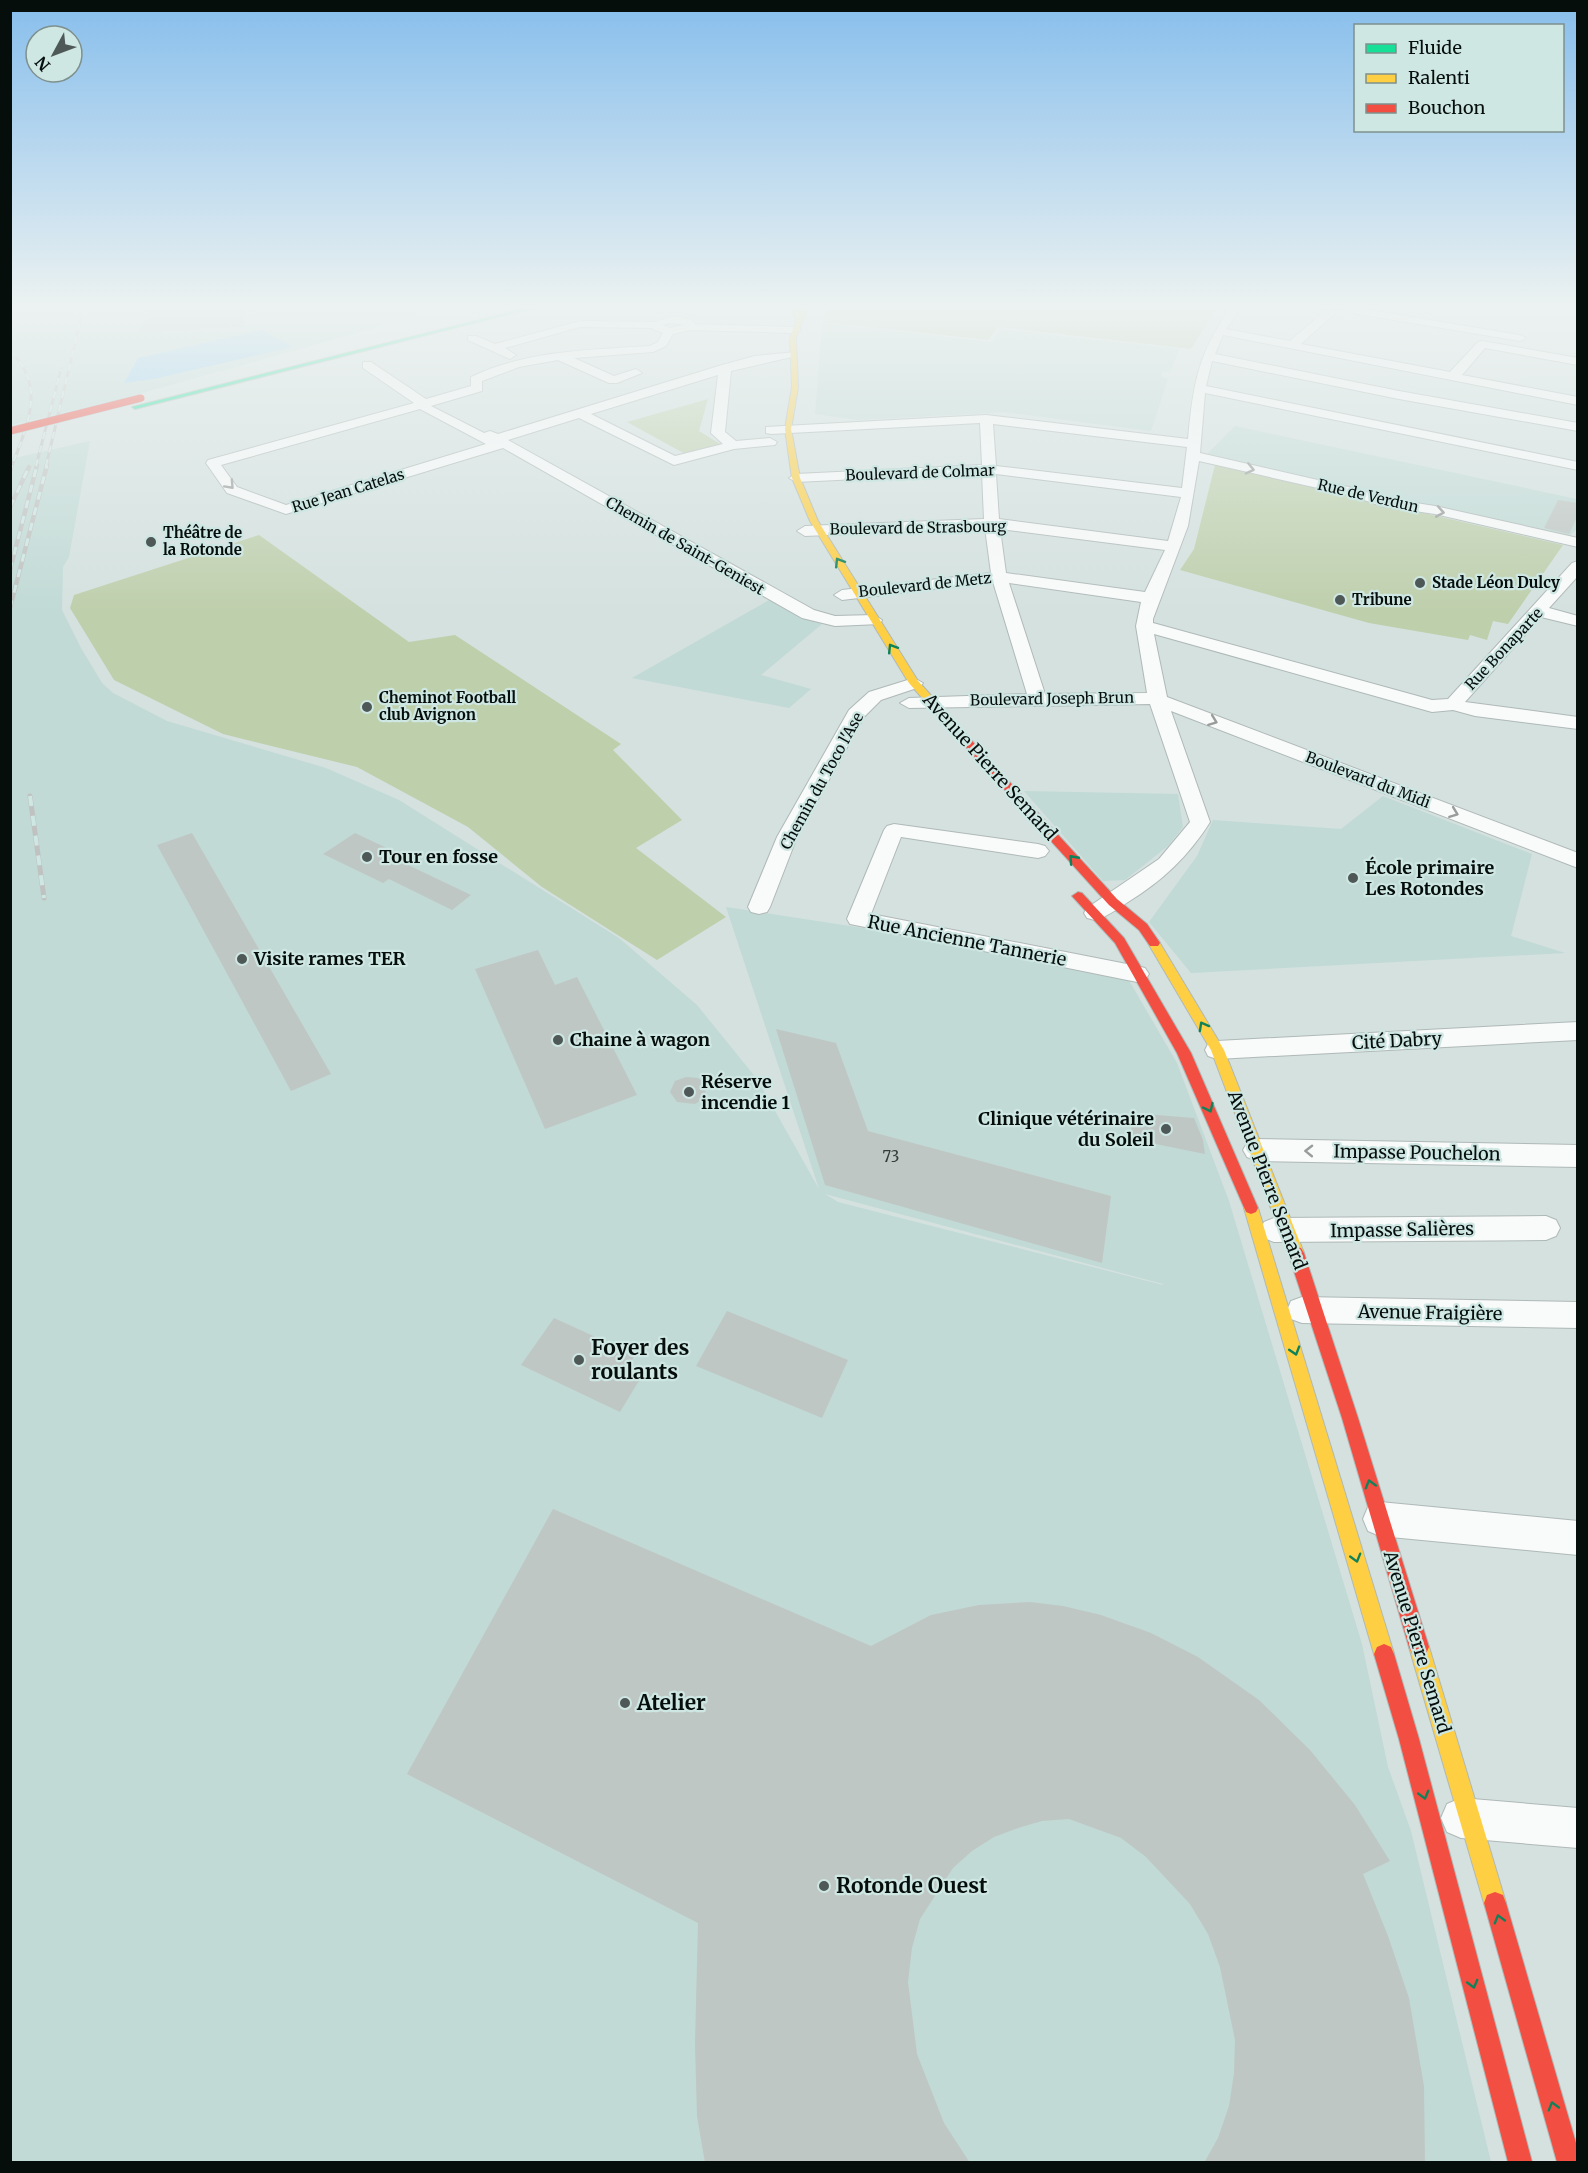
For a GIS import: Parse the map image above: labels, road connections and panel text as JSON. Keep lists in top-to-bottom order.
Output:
{
  "streets": {
    "main road": ["Avenue Pierre Semard"],
    "street": [
      "Boulevard de Colmar",
      "Rue Jean Catelas",
      "Rue de Verdun",
      "Boulevard de Strasbourg",
      "Chemin de Saint-Geniest",
      "Boulevard de Metz",
      "Rue Bonaparte",
      "Boulevard Joseph Brun",
      "Boulevard du Midi",
      "Chemin du Toco l'Ase",
      "Rue Ancienne Tannerie",
      "Cité Dabry",
      "Impasse Pouchelon",
      "Impasse Salières",
      "Avenue Fraigière"
    ]
  },
  "crossings": [
    ["Boulevard de Colmar", "Avenue Pierre Semard"],
    ["Rue Jean Catelas", "Chemin de Saint-Geniest"],
    ["Rue de Verdun", "Avenue Pierre Semard"],
    ["Boulevard de Strasbourg", "Avenue Pierre Semard"],
    ["Chemin de Saint-Geniest", "Avenue Pierre Semard"],
    ["Boulevard de Metz", "Avenue Pierre Semard"],
    ["Boulevard Joseph Brun", "Avenue Pierre Semard"],
    ["Boulevard Joseph Brun", "Boulevard du Midi"],
    ["Boulevard Joseph Brun", "Chemin du Toco l'Ase"],
    ["Avenue Pierre Semard", "Chemin du Toco l'Ase"],
    ["Avenue Pierre Semard", "Rue Ancienne Tannerie"],
    ["Avenue Pierre Semard", "Cité Dabry"],
    ["Avenue Pierre Semard", "Impasse Pouchelon"],
    ["Avenue Pierre Semard", "Impasse Salières"],
    ["Avenue Pierre Semard", "Avenue Fraigière"]
  ],
  "one_way": ["Impasse Pouchelon"],
  "places": [
    "Théâtre de la Rotonde",
    "Stade Léon Dulcy",
    "Tribune",
    "Cheminot Football club Avignon",
    "Tour en fosse",
    "École primaire Les Rotondes",
    "Visite rames TER",
    "Chaine à wagon",
    "Réserve incendie 1",
    "Clinique vétérinaire du Soleil",
    "Foyer des roulants",
    "Atelier",
    "Rotonde Ouest"
  ],
  "house_numbers": ["73"],
  "legend": ["Fluide", "Ralenti", "Bouchon"],
  "north": "bottom left"
}
